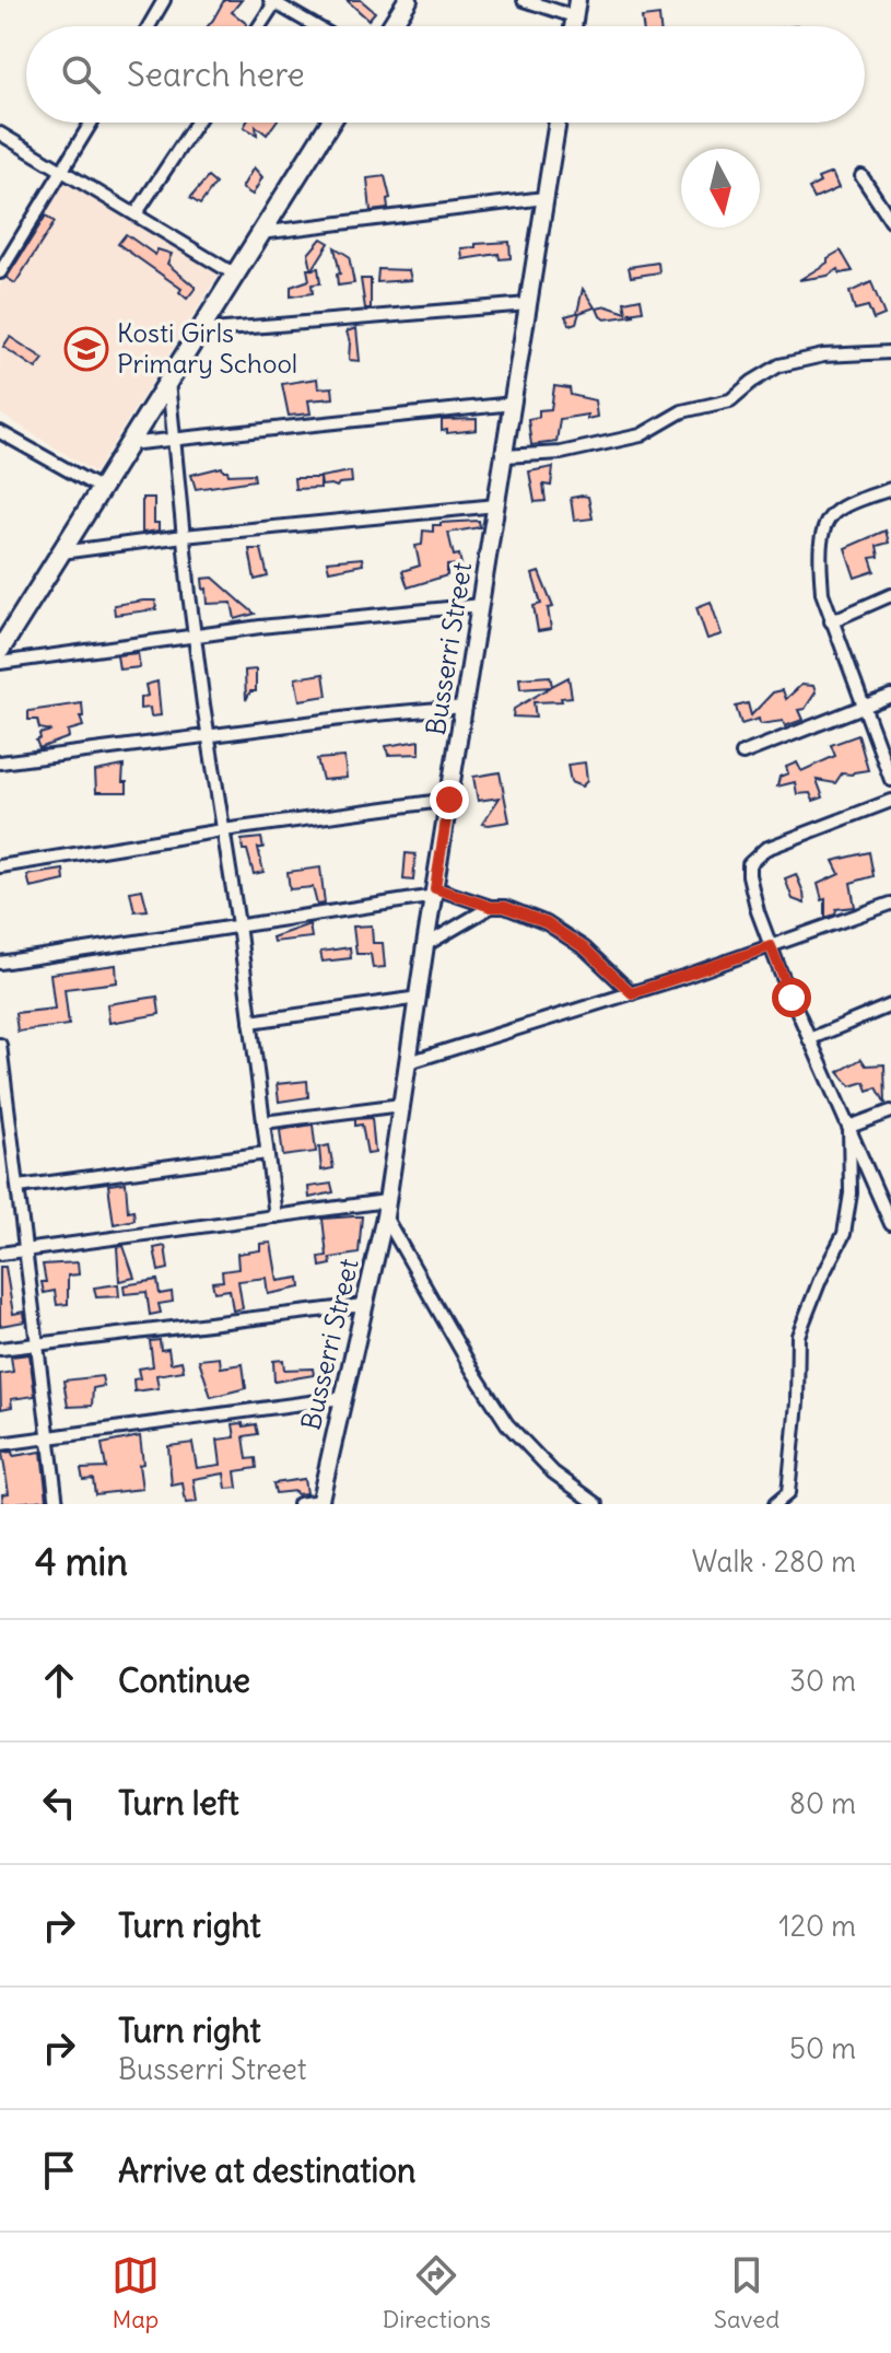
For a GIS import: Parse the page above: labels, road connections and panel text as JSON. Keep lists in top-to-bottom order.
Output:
{
  "streets": {
    "main road": ["Busserri Street"]
  },
  "places": {
    "school or university": ["Kosti Girls Primary School"]
  },
  "north": "bottom",
  "page": {
    "search": "Search here",
    "heading": ["4 min", "Walk · 280 m"],
    "list": [
      ["Continue", "30 m"],
      ["Turn left", "80 m"],
      ["Turn right", "120 m"],
      ["Turn right", "Busserri Street", "50 m"],
      "Arrive at destination"
    ],
    "nav": ["Map", "Directions", "Saved"]
  }
}
